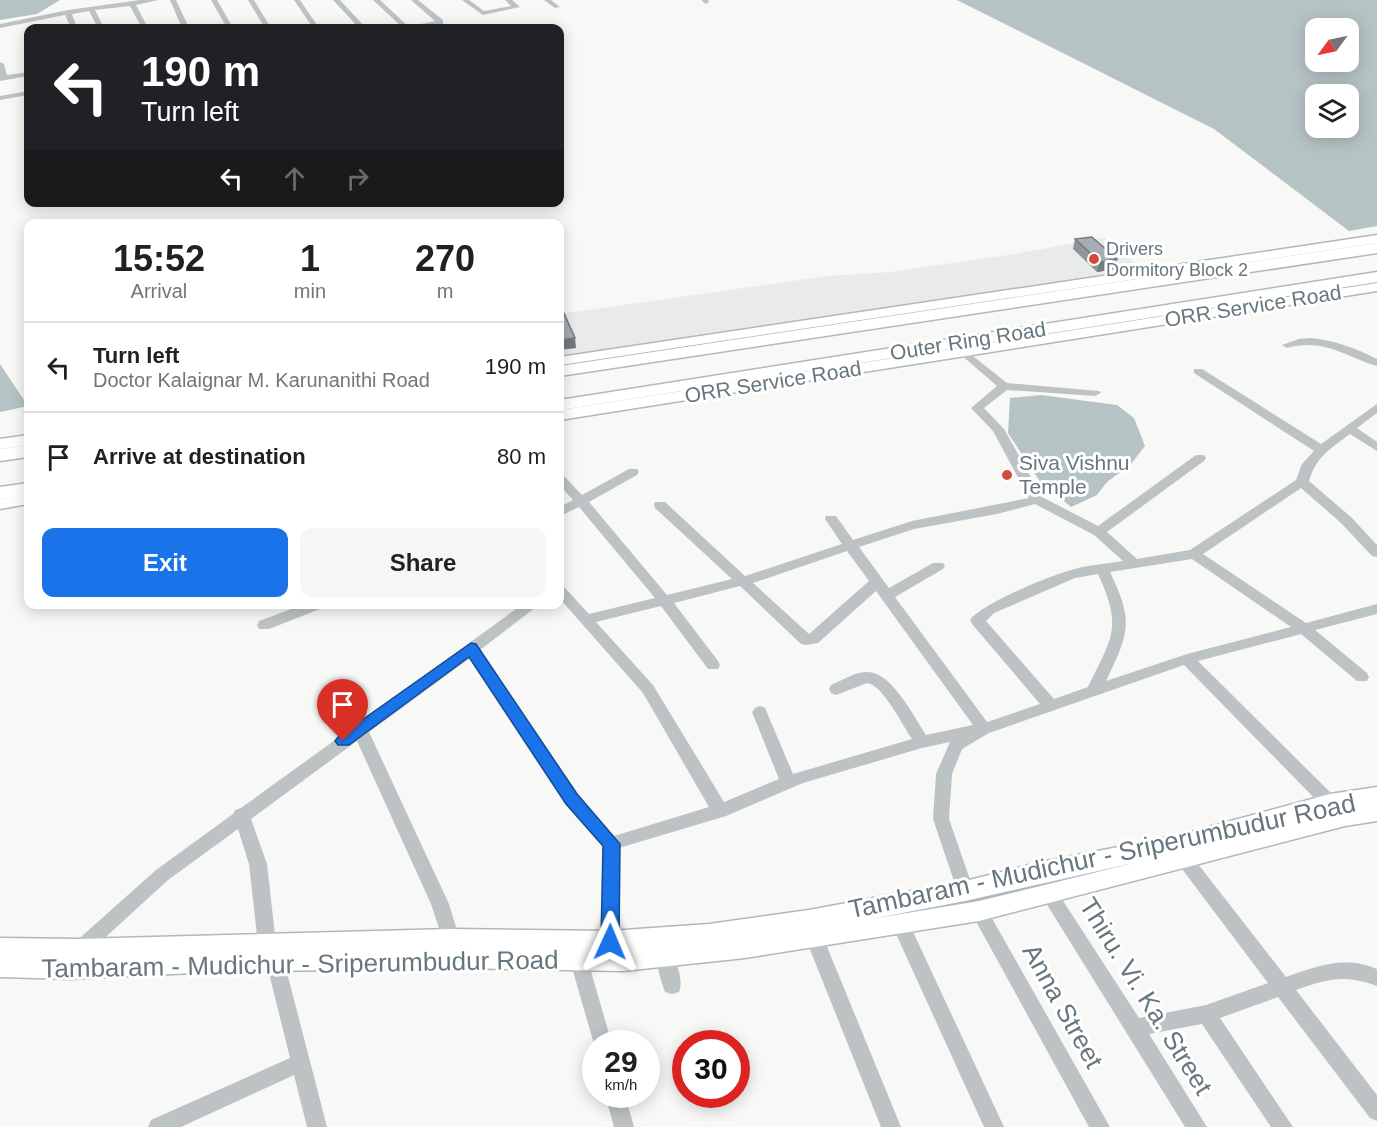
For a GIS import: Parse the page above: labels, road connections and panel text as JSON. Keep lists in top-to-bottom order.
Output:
{
  "streets": {
    "highway": ["Outer Ring Road"],
    "main road": ["ORR Service Road", "Tambaram - Mudichur - Sriperumbudur Road"],
    "street": ["Thiru. Vi. Ka. Street", "Anna Street"]
  },
  "crossings": [
    ["Tambaram - Mudichur - Sriperumbudur Road", "Thiru. Vi. Ka. Street"],
    ["Tambaram - Mudichur - Sriperumbudur Road", "Anna Street"]
  ],
  "places": ["Drivers Dormitory Block 2", "Siva Vishnu Temple"],
  "north": "bottom left",
  "page": {
    "turn": ["190 m", "Turn left"],
    "eta": [
      "15:52",
      "Arrival",
      "1",
      "min",
      "270",
      "m"
    ],
    "list": [
      {
        "name": "Turn left",
        "note": "Doctor Kalaignar M. Karunanithi Road",
        "value": "190 m"
      },
      {
        "name": "Arrive at destination",
        "value": "80 m"
      }
    ],
    "buttons": ["Exit", "Share"],
    "speed": "29 km/h",
    "limit": "30"
  }
}
